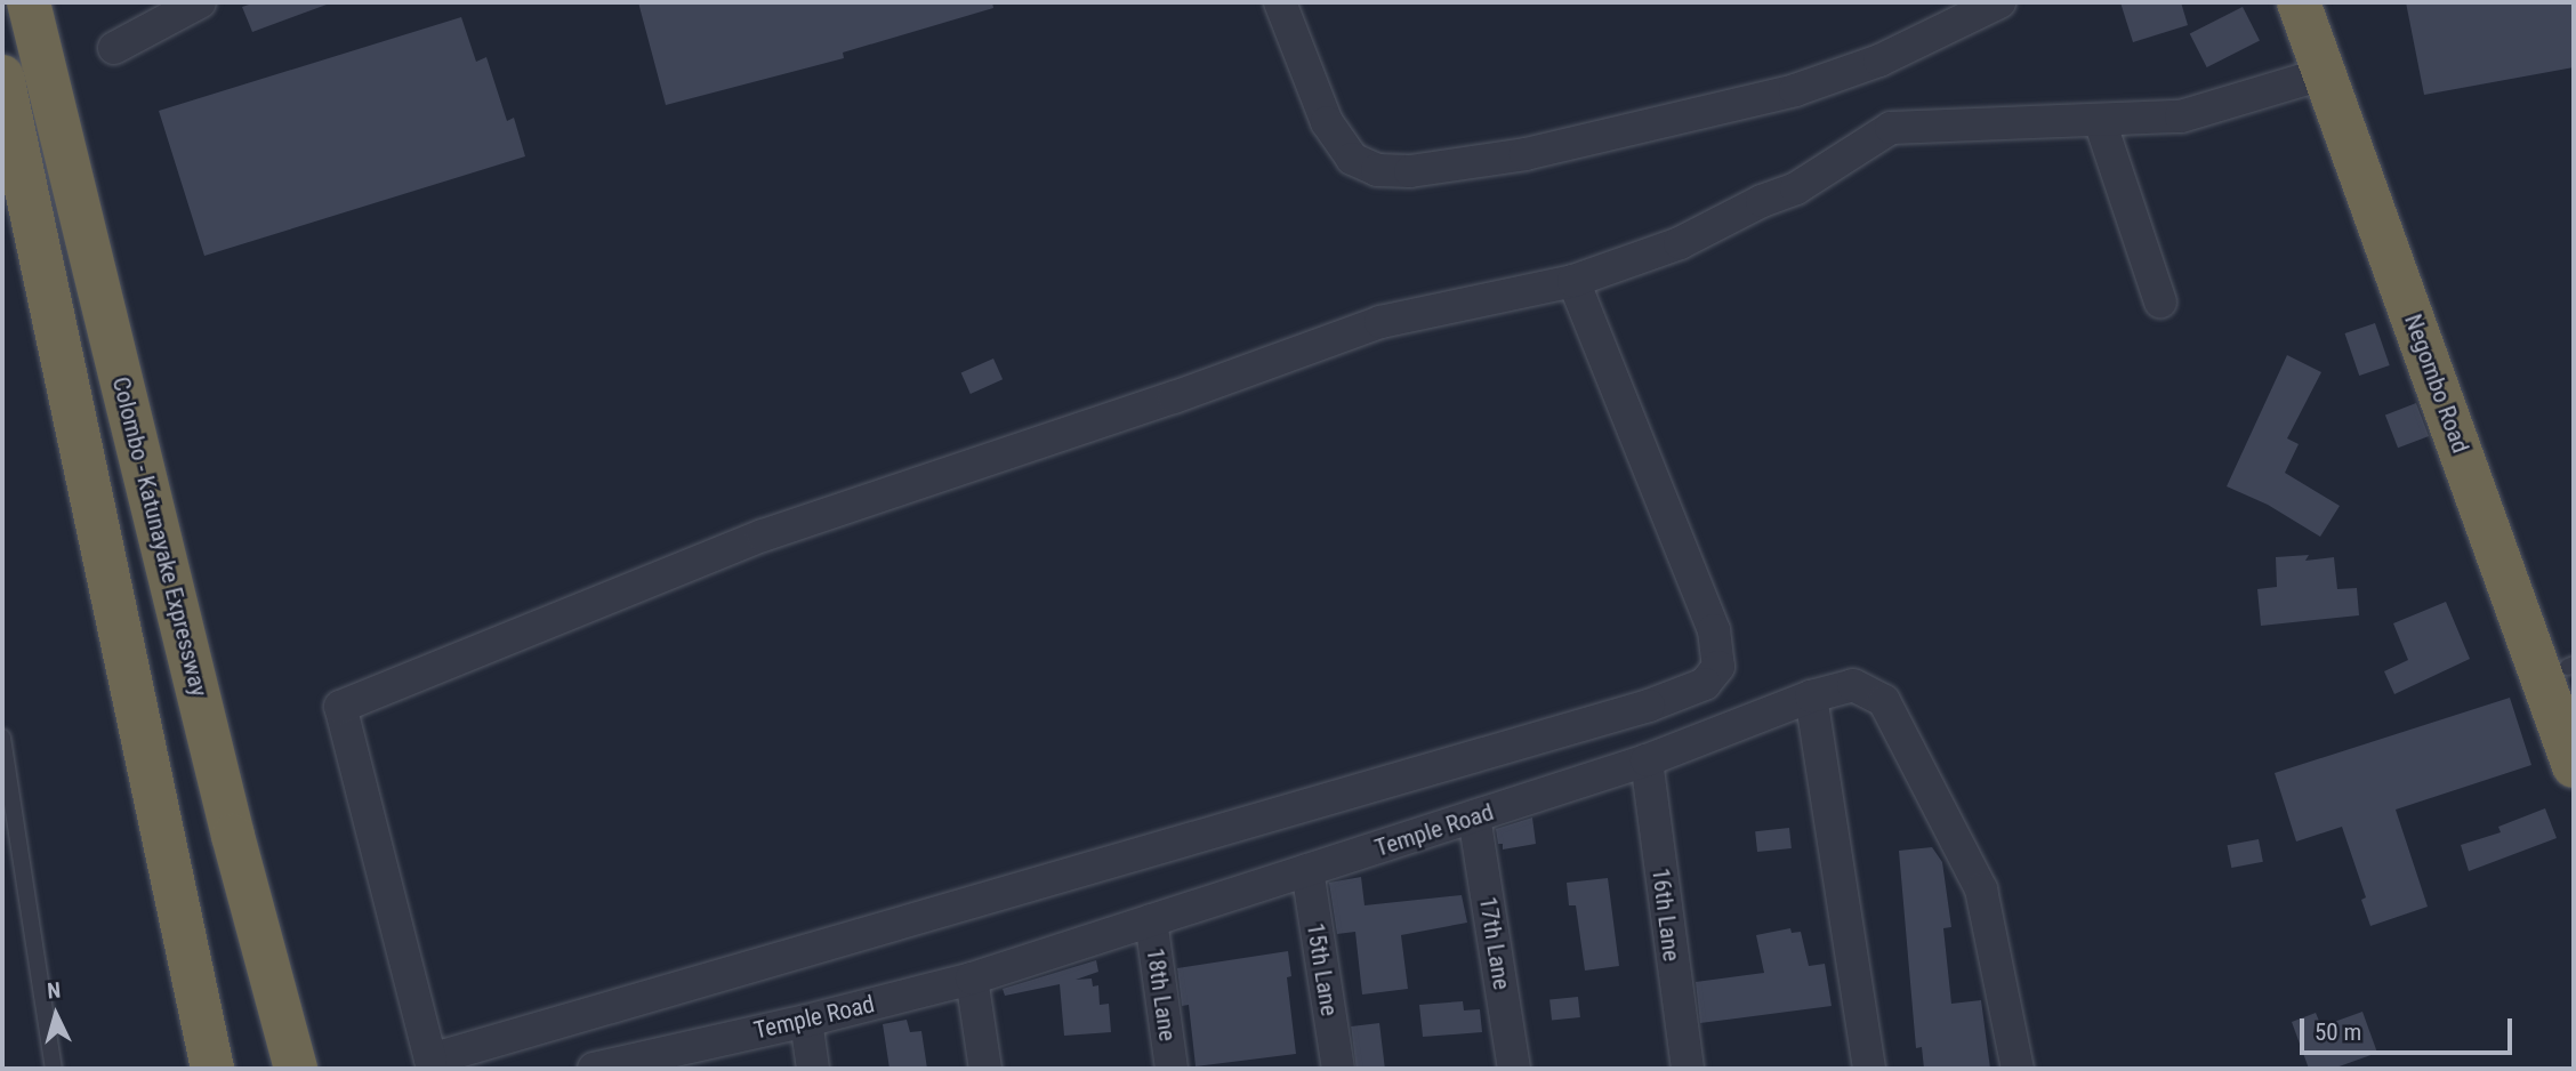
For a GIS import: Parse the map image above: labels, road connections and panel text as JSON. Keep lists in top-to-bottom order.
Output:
{
  "streets": {
    "highway": ["Negombo Road", "Colombo - Katunayake Expressway"],
    "street": [
      "Temple Road",
      "16th Lane",
      "17th Lane",
      "15th Lane",
      "18th Lane"
    ]
  },
  "crossings": [
    ["Temple Road", "16th Lane"],
    ["Temple Road", "17th Lane"],
    ["Temple Road", "15th Lane"],
    ["Temple Road", "18th Lane"]
  ],
  "scale_bar": "50 m",
  "north": "top"
}
